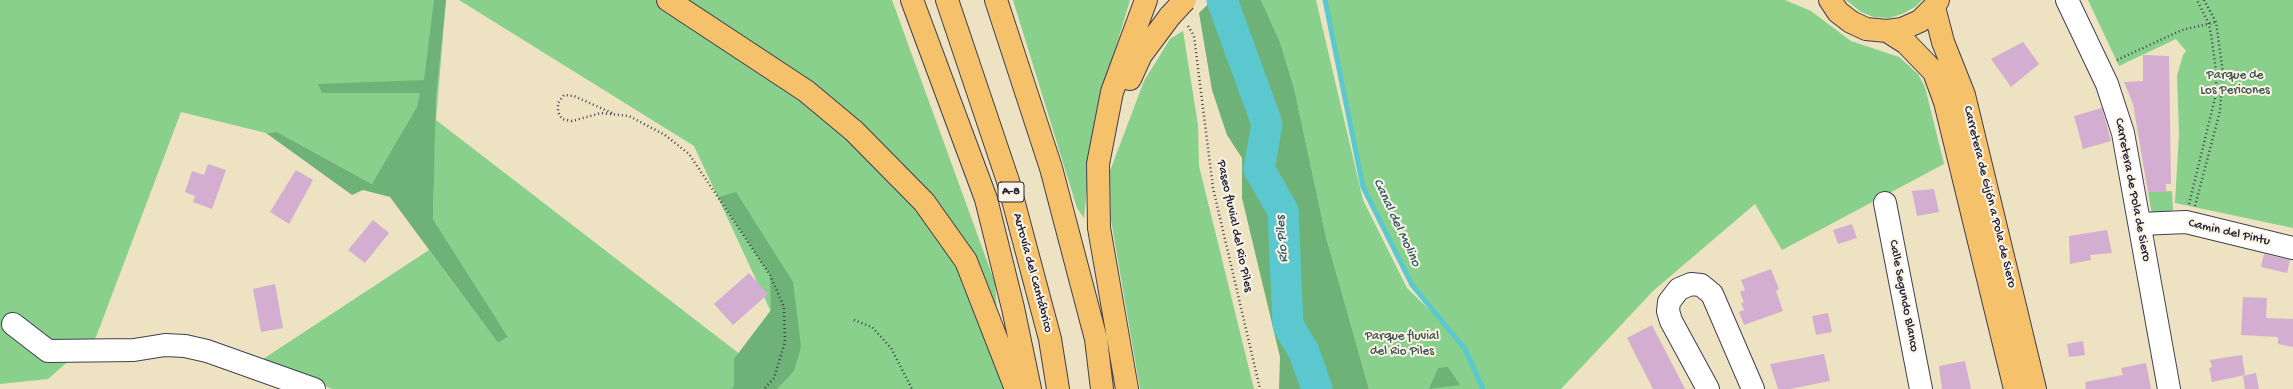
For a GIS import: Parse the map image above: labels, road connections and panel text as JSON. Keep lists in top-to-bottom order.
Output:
{
  "streets": {
    "main road": ["A-8", "Carretera de Gijón a Pola de Siero", "Autovía del Cantábrico"],
    "street": ["Carretera de Pola de Siero", "Camin del Pintu", "Calle Segundo Blanco"],
    "path": ["Paseo fluvial del Rio Piles"]
  },
  "crossings": [
    ["Carretera de Pola de Siero", "Camin del Pintu"]
  ],
  "water": ["Canal del Molino", "Río Piles"],
  "parks": ["Parque de Los Pericones", "Parque fluvial del Rio Piles"]
}
